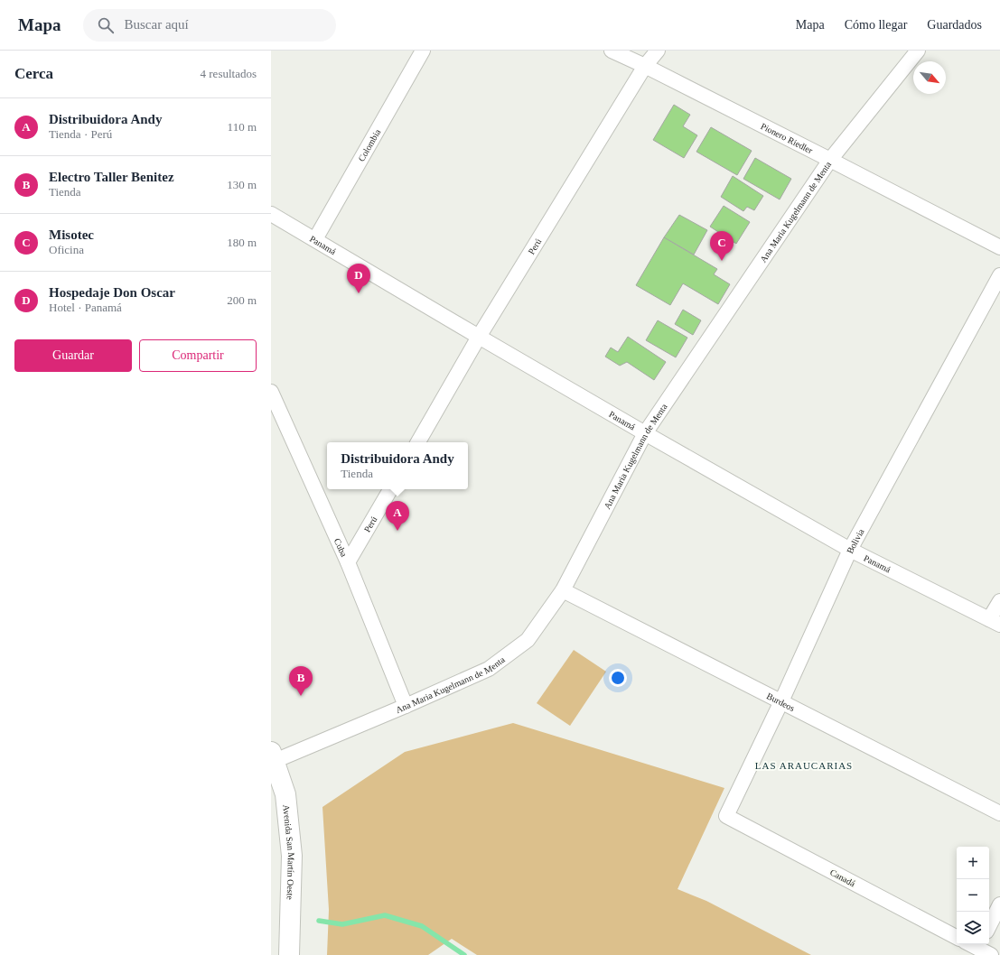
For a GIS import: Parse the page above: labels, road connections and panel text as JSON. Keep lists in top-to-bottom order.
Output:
{
  "streets": {
    "main road": ["Avenida San Martín Oeste"],
    "street": [
      "Pionero Riedler",
      "Colombia",
      "Ana Maria Kugelmann de Menta",
      "Panamá",
      "Perú",
      "Bolivia",
      "Cuba",
      "Burdeos",
      "Canadá"
    ]
  },
  "crossings": [
    ["Pionero Riedler", "Ana Maria Kugelmann de Menta"],
    ["Pionero Riedler", "Perú"],
    ["Colombia", "Panamá"],
    ["Ana Maria Kugelmann de Menta", "Panamá"],
    ["Ana Maria Kugelmann de Menta", "Cuba"],
    ["Ana Maria Kugelmann de Menta", "Burdeos"],
    ["Ana Maria Kugelmann de Menta", "Avenida San Martín Oeste"],
    ["Panamá", "Perú"],
    ["Panamá", "Bolivia"],
    ["Perú", "Cuba"],
    ["Bolivia", "Burdeos"],
    ["Bolivia", "Canadá"]
  ],
  "districts": ["LAS ARAUCARIAS"],
  "north": "bottom right",
  "page": {
    "header": "Mapa",
    "search": "Buscar aquí",
    "nav": ["Mapa", "Cómo llegar", "Guardados"],
    "heading": ["Cerca", "4 resultados"],
    "list": [
      {
        "mark": "A",
        "name": "Distribuidora Andy",
        "note": "Tienda · Perú",
        "value": "110 m"
      },
      {
        "mark": "B",
        "name": "Electro Taller Benitez",
        "note": "Tienda",
        "value": "130 m"
      },
      {
        "mark": "C",
        "name": "Misotec",
        "note": "Oficina",
        "value": "180 m"
      },
      {
        "mark": "D",
        "name": "Hospedaje Don Oscar",
        "note": "Hotel · Panamá",
        "value": "200 m"
      }
    ],
    "pins": [
      "C",
      "D",
      "A",
      "B"
    ],
    "buttons": ["Guardar", "Compartir"],
    "popup": ["Distribuidora Andy", "Tienda"],
    "map_buttons": ["+", "−"]
  }
}
